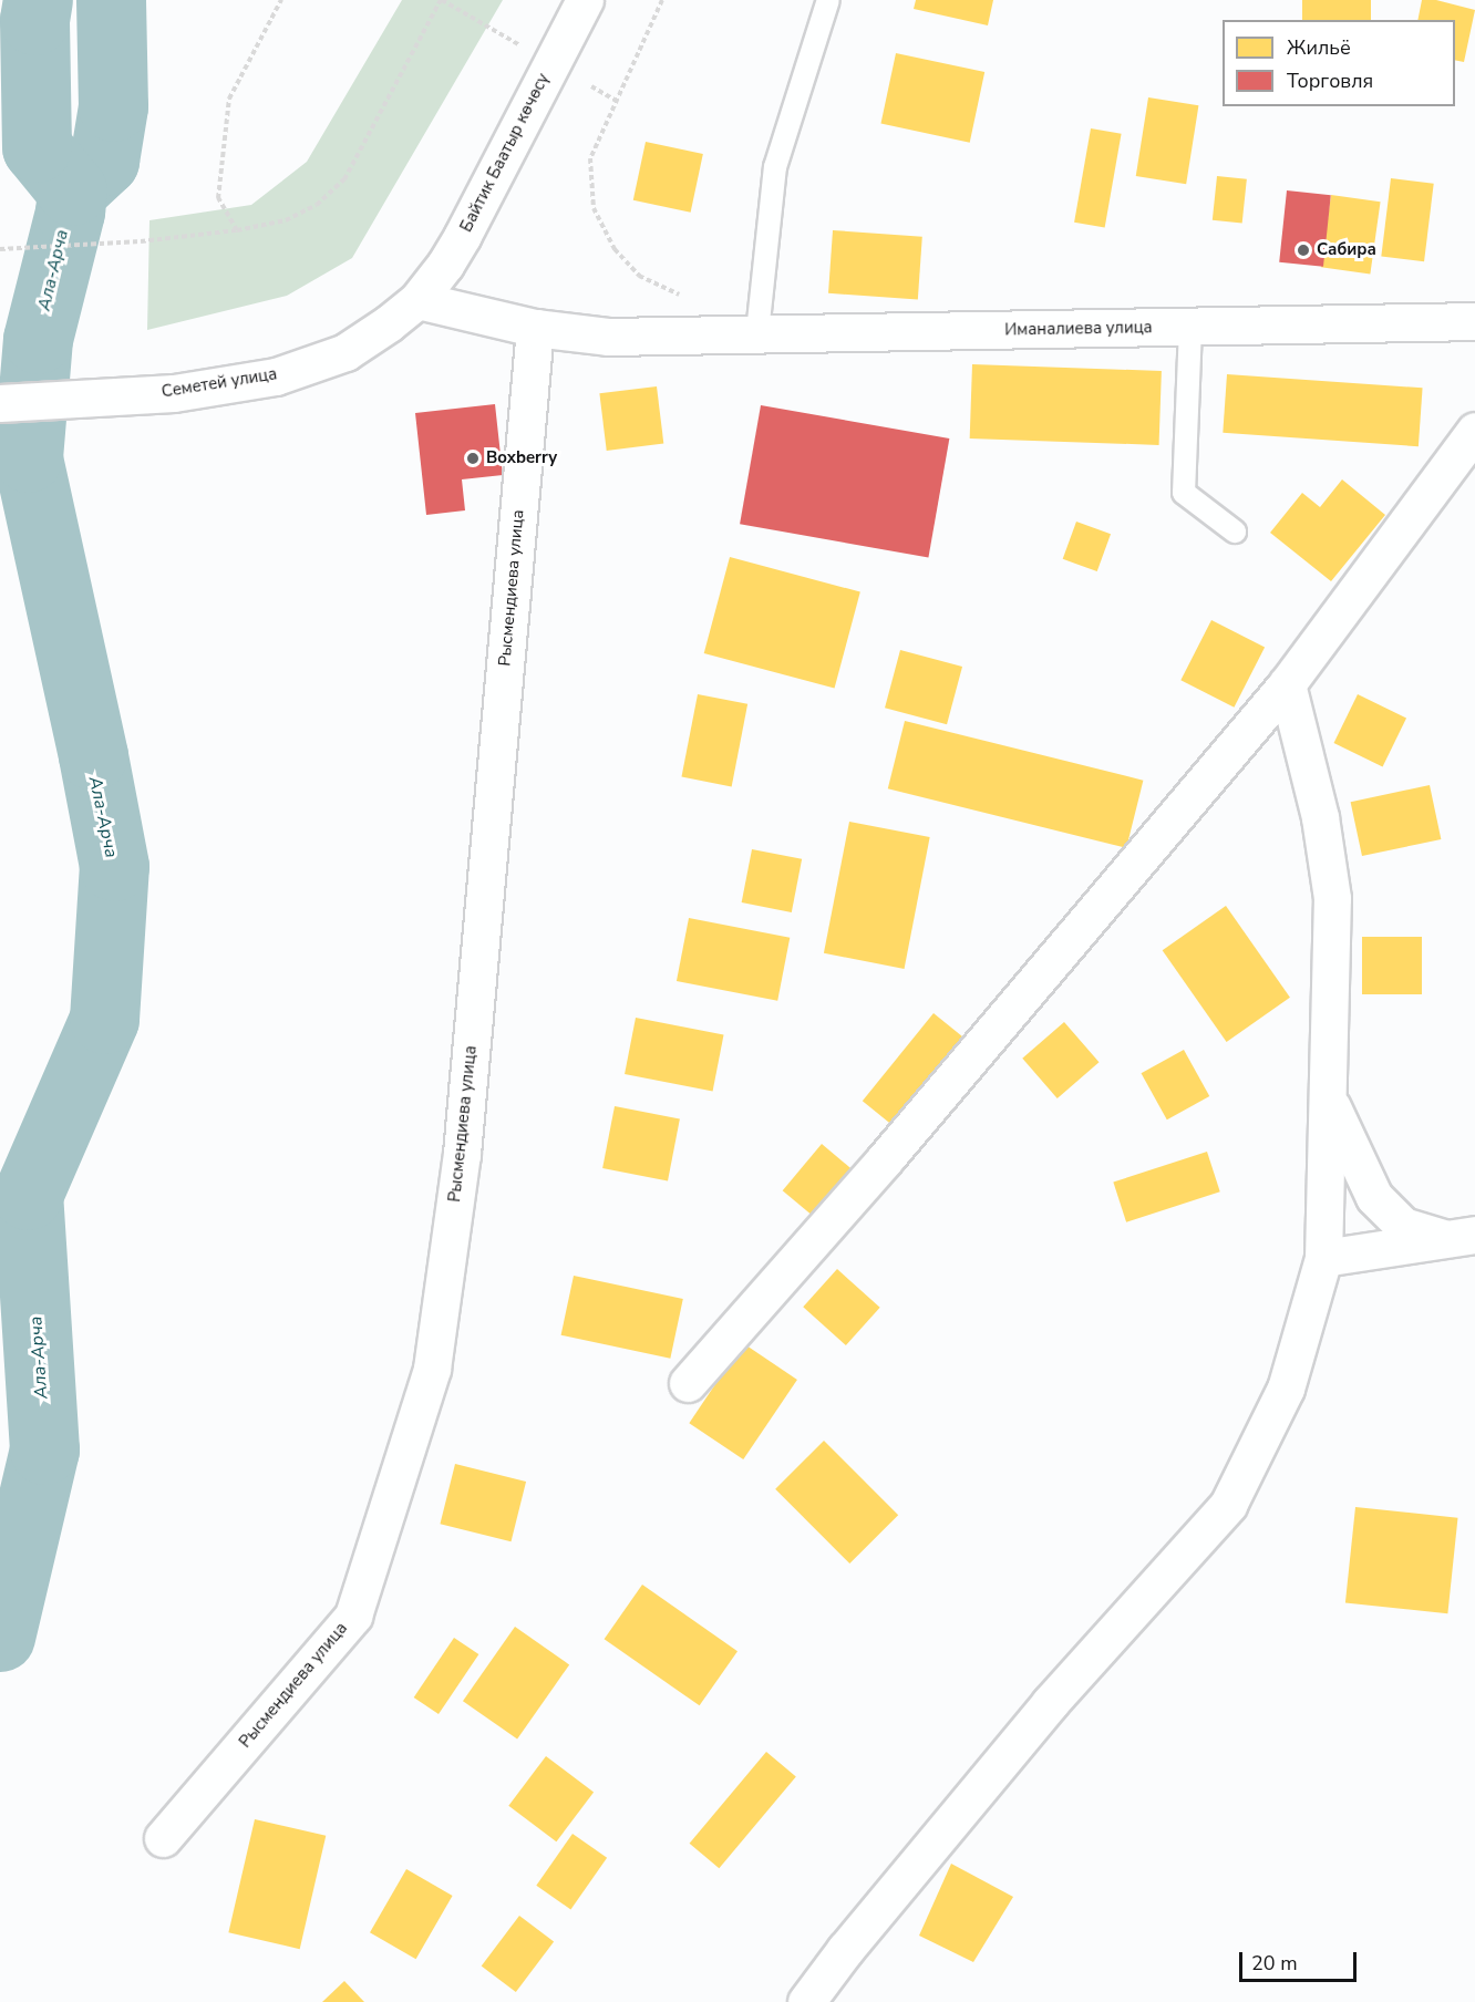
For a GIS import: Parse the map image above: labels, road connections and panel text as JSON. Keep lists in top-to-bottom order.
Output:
{
  "streets": {
    "street": [
      "Байтик Баатыр көчөсү",
      "Иманалиева улица",
      "Семетей улица",
      "Рысмендиева улица"
    ]
  },
  "crossings": [
    ["Байтик Баатыр көчөсү", "Иманалиева улица"],
    ["Байтик Баатыр көчөсү", "Семетей улица"],
    ["Иманалиева улица", "Семетей улица"],
    ["Иманалиева улица", "Рысмендиева улица"]
  ],
  "water": ["Ала-Арча"],
  "places": ["Сабира", "Boxberry"],
  "legend": ["Жильё", "Торговля"],
  "scale_bar": "20 m"
}
